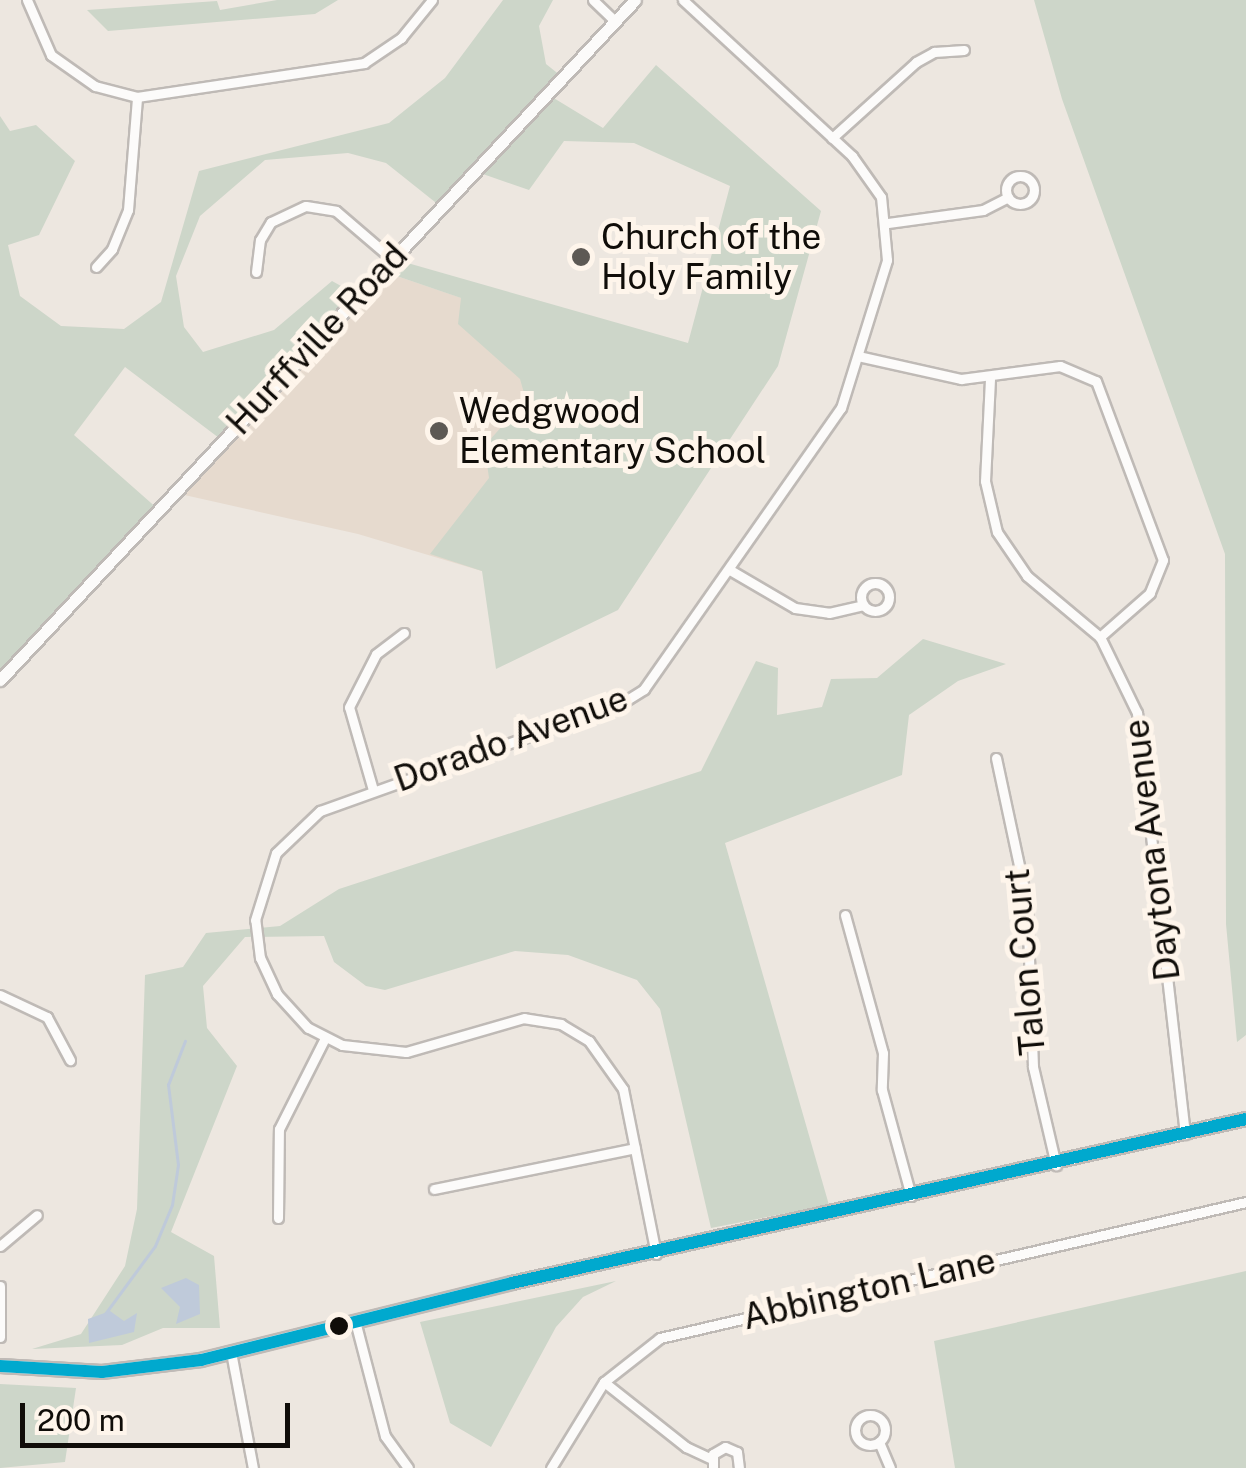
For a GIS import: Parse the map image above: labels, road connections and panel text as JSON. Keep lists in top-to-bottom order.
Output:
{
  "streets": {
    "street": [
      "Hurffville Road",
      "Dorado Avenue",
      "Daytona Avenue",
      "Talon Court",
      "Abbington Lane"
    ]
  },
  "places": ["Church of the Holy Family", "Wedgwood Elementary School"],
  "scale_bar": "200 m"
}
